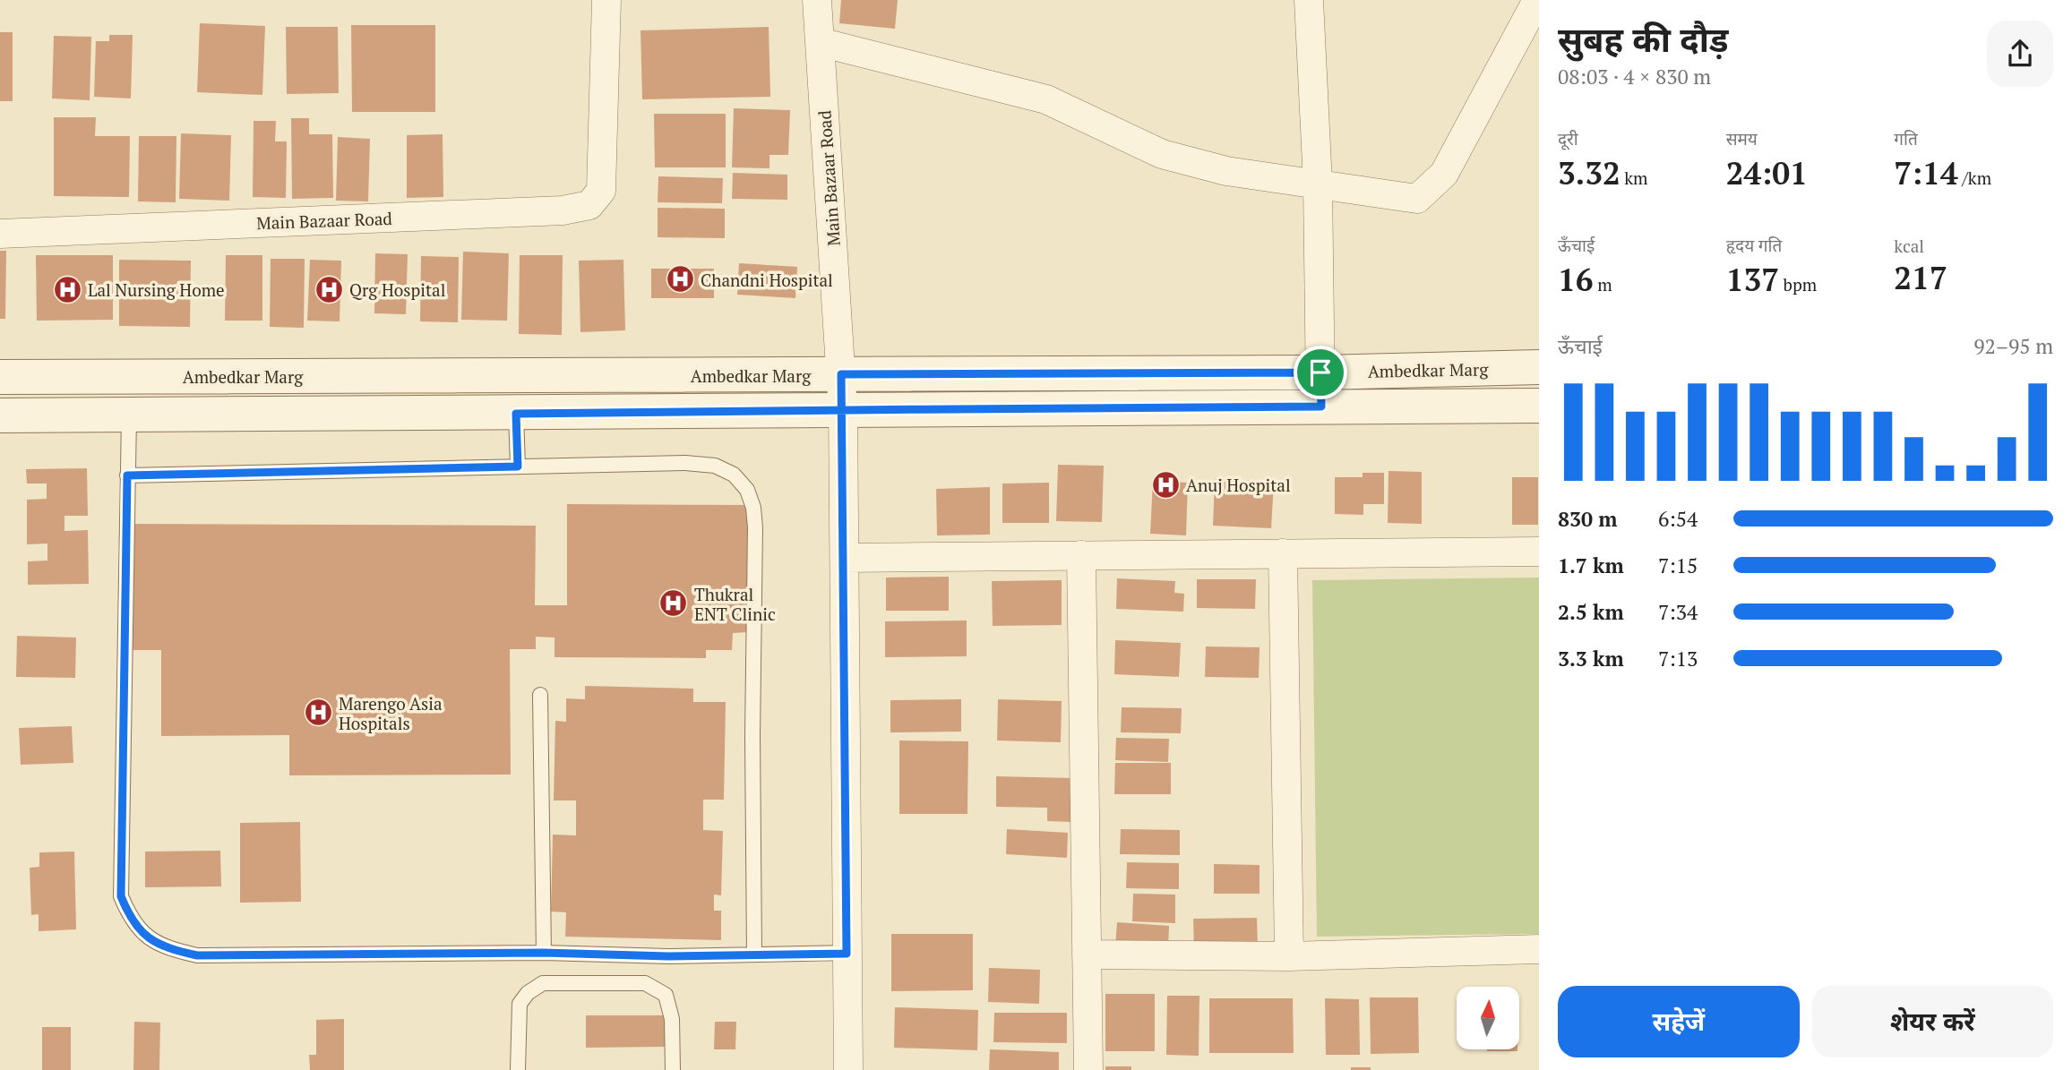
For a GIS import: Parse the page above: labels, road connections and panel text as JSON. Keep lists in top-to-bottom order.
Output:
{
  "streets": {
    "street": ["Main Bazaar Road", "Ambedkar Marg"]
  },
  "crossings": [
    ["Main Bazaar Road", "Ambedkar Marg"]
  ],
  "places": {
    "hospital": [
      "Chandni Hospital",
      "Lal Nursing Home",
      "Qrg Hospital",
      "Anuj Hospital",
      "Thukral ENT Clinic",
      "Marengo Asia Hospitals"
    ]
  },
  "north": "top",
  "page": {
    "heading": ["सुबह की दौड़", "08:03 · 4 × 830 m"],
    "stats": [
      ["दूरी", "3.32 km"],
      ["समय", "24:01"],
      ["गति", "7:14 /km"],
      ["ऊँचाई", "16 m"],
      ["हृदय गति", "137 bpm"],
      ["kcal", "217"]
    ],
    "chart": ["ऊँचाई", "92–95 m"],
    "list": [
      {
        "name": "830 m",
        "note": "6:54"
      },
      {
        "name": "1.7 km",
        "note": "7:15"
      },
      {
        "name": "2.5 km",
        "note": "7:34"
      },
      {
        "name": "3.3 km",
        "note": "7:13"
      }
    ],
    "buttons": ["सहेजें", "शेयर करें"]
  }
}
